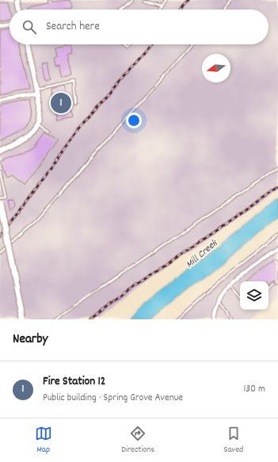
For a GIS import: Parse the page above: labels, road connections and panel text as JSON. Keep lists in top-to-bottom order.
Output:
{
  "water": ["Mill Creek"],
  "north": "left",
  "page": {
    "search": "Search here",
    "pins": "1",
    "heading": "Nearby",
    "list": [
      {
        "mark": "1",
        "name": "Fire Station 12",
        "note": "Public building · Spring Grove Avenue",
        "value": "130 m"
      }
    ],
    "nav": ["Map", "Directions", "Saved"]
  }
}
